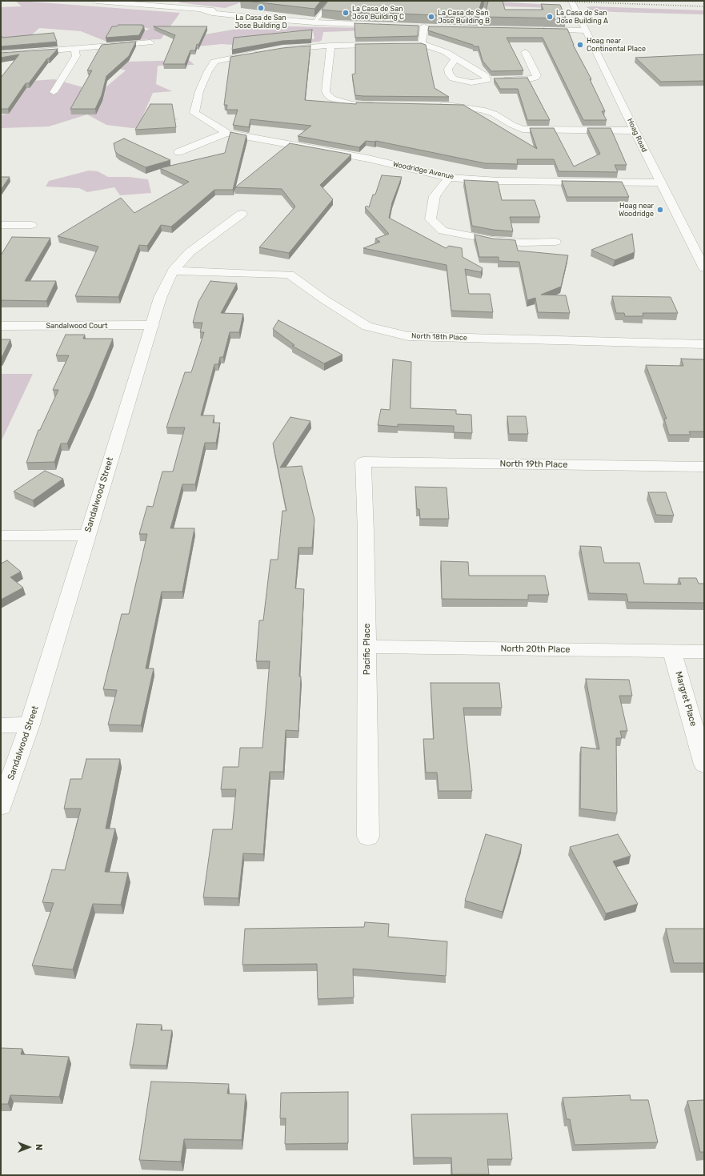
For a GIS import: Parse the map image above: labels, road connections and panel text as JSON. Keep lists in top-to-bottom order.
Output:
{
  "streets": {
    "street": [
      "Hoag Road",
      "Woodridge Avenue",
      "Sandalwood Court",
      "North 18th Place",
      "North 19th Place",
      "Sandalwood Street",
      "Pacific Place",
      "North 20th Place",
      "Margret Place"
    ]
  },
  "crossings": [
    ["Hoag Road", "Woodridge Avenue"],
    ["Sandalwood Court", "Sandalwood Street"],
    ["North 18th Place", "Sandalwood Street"],
    ["North 19th Place", "Pacific Place"],
    ["Pacific Place", "North 20th Place"],
    ["North 20th Place", "Margret Place"]
  ],
  "places": [
    "La Casa de San Jose Building D",
    "La Casa de San Jose Building C",
    "La Casa de San Jose Building B",
    "La Casa de San Jose Building A",
    "Hoag near Continental Place",
    "Hoag near Woodridge"
  ],
  "north": "right"
}
